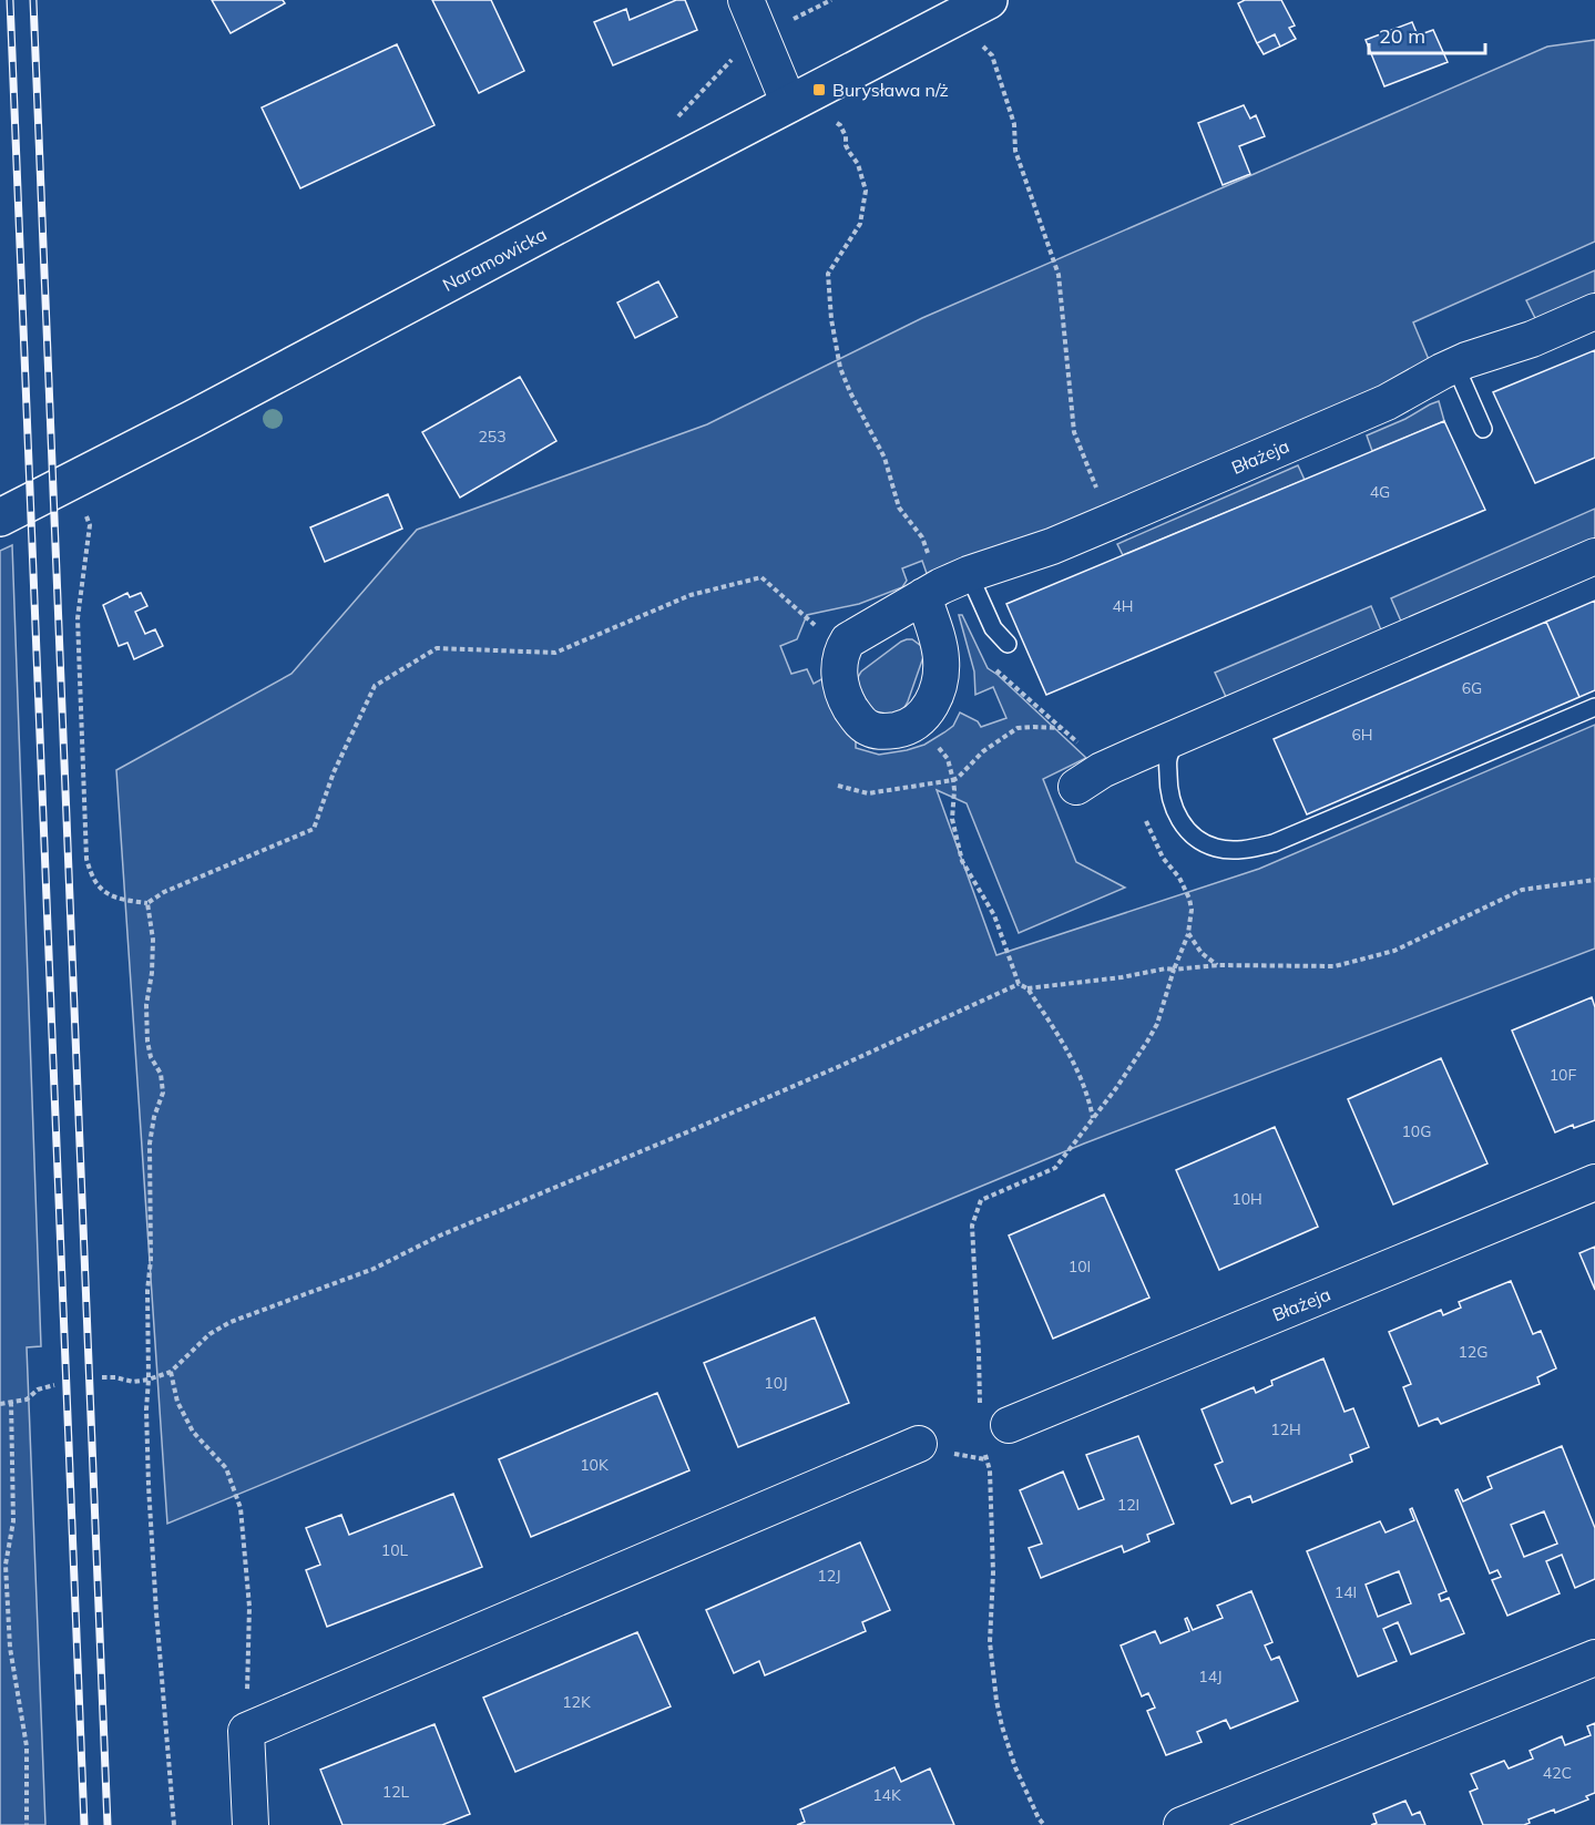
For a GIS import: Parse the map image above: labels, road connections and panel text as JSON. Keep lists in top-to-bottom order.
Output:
{
  "streets": {
    "street": ["Naramowicka", "Błażeja"]
  },
  "places": {
    "transit": ["Burysława n/ż"]
  },
  "house_numbers": [
    "253",
    "4G",
    "4H",
    "6G",
    "6H",
    "10F",
    "10G",
    "10H",
    "10I",
    "12G",
    "10J",
    "12H",
    "10K",
    "12I",
    "10L",
    "12J",
    "14I",
    "14J",
    "12K",
    "42C",
    "12L",
    "14K"
  ],
  "scale_bar": "20 m"
}
